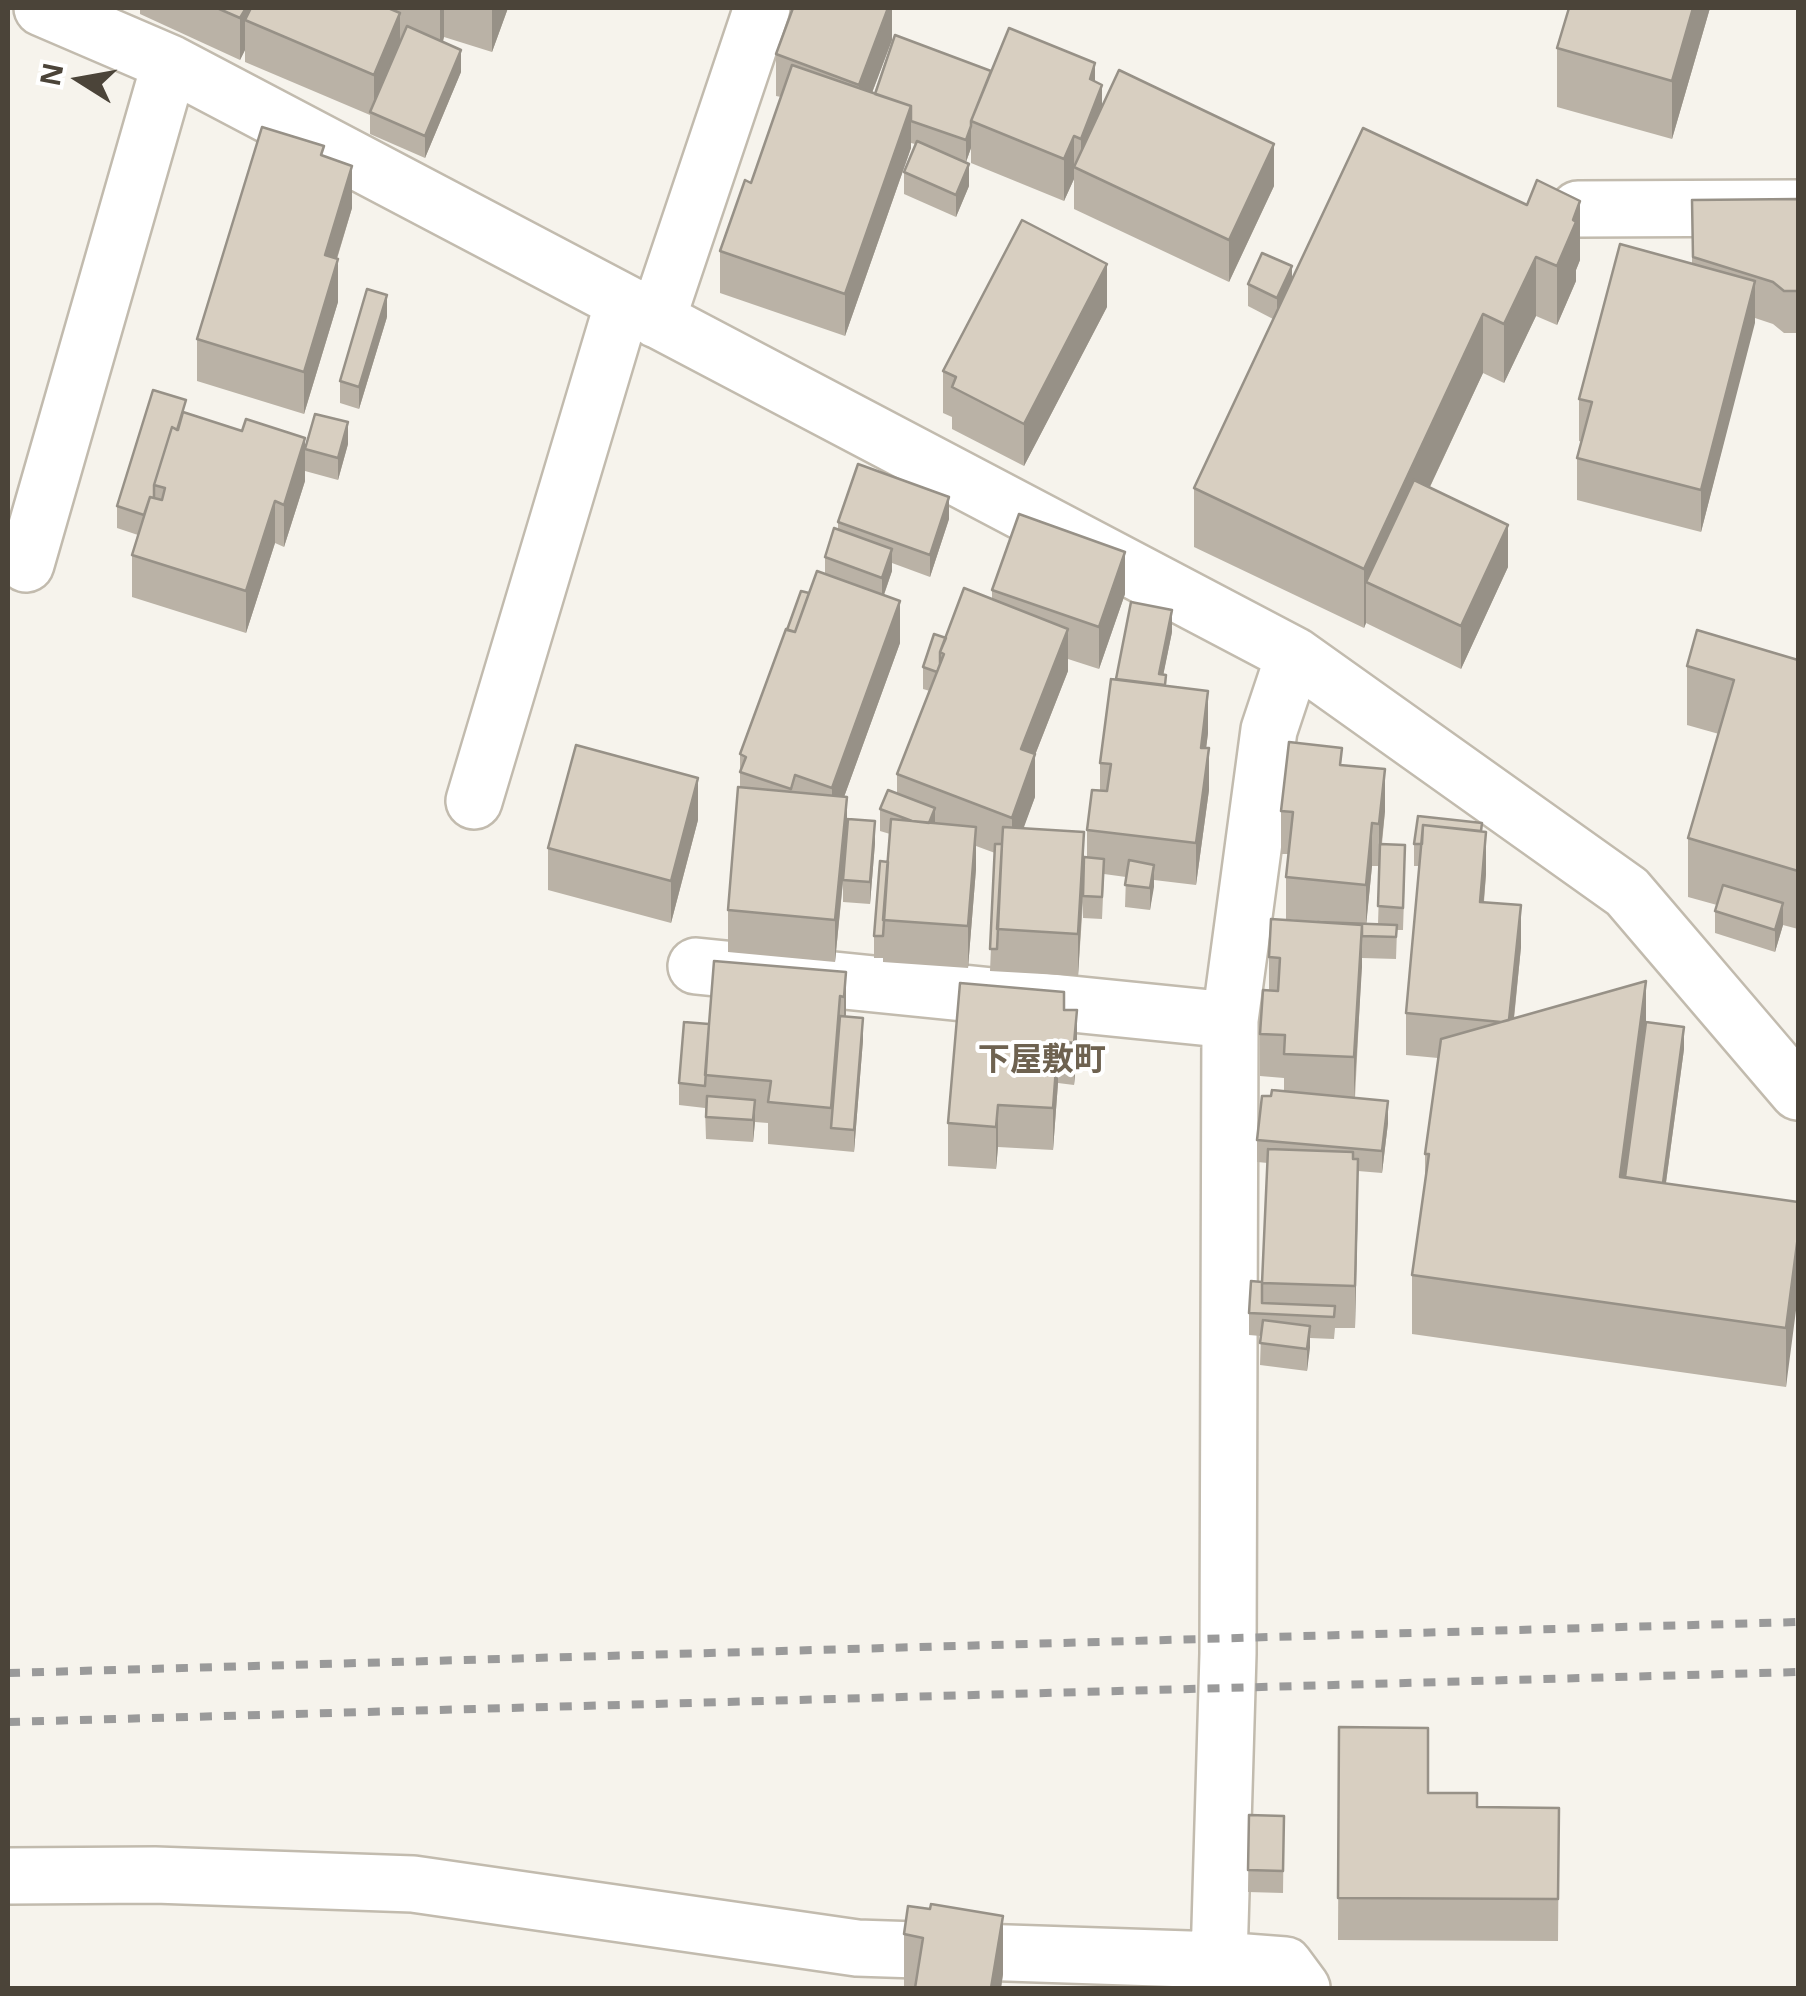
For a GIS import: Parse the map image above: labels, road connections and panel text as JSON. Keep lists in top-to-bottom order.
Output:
{
  "districts": ["下屋敷町"],
  "north": "left"
}
